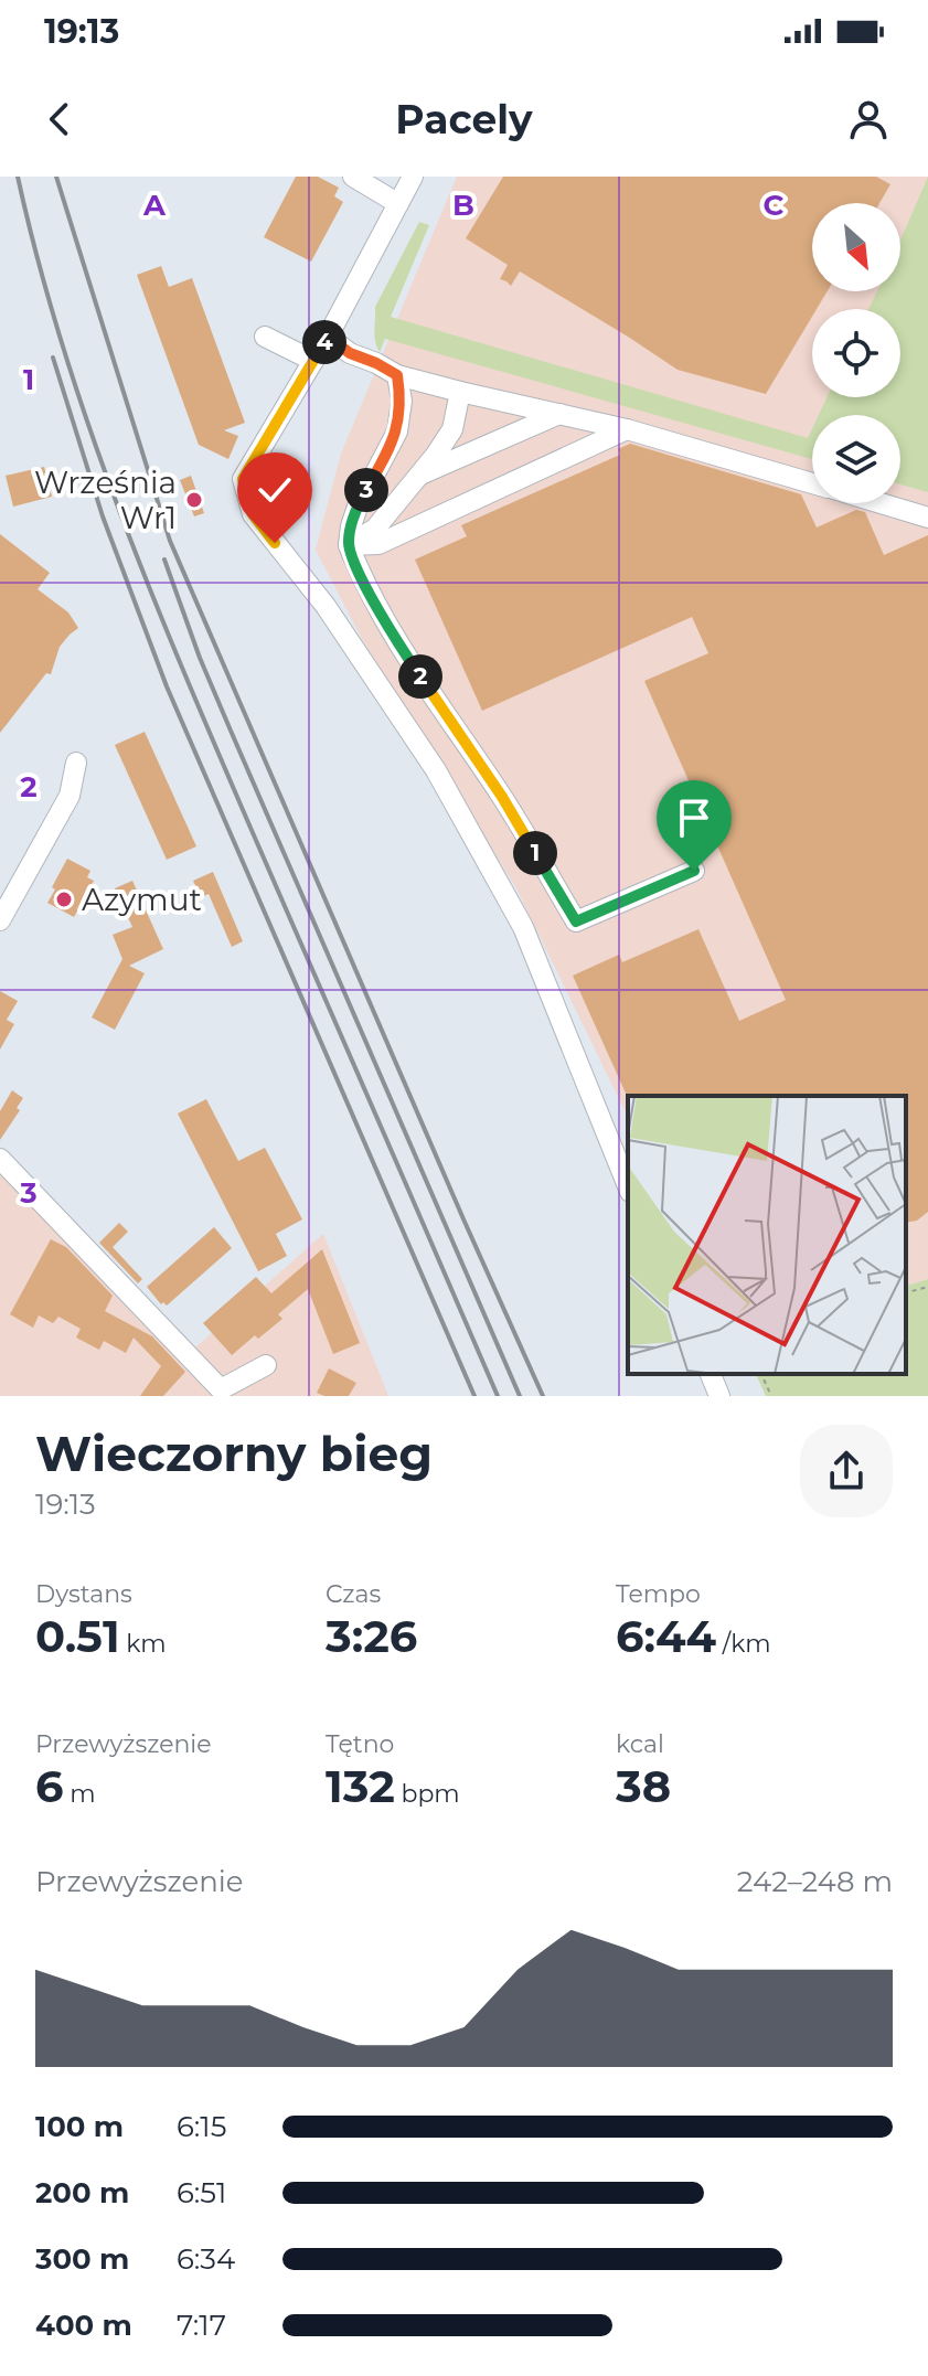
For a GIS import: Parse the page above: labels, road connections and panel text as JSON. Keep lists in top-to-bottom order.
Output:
{
  "places": ["Września Wr1", "Azymut"],
  "north": "bottom right",
  "page": {
    "status": "19:13",
    "header": "Pacely",
    "pins": [
      "4",
      "3",
      "2",
      "1"
    ],
    "heading": ["Wieczorny bieg", "19:13"],
    "stats": [
      ["Dystans", "0.51 km"],
      ["Czas", "3:26"],
      ["Tempo", "6:44 /km"],
      ["Przewyższenie", "6 m"],
      ["Tętno", "132 bpm"],
      ["kcal", "38"]
    ],
    "chart": ["Przewyższenie", "242–248 m"],
    "list": [
      {
        "name": "100 m",
        "note": "6:15"
      },
      {
        "name": "200 m",
        "note": "6:51"
      },
      {
        "name": "300 m",
        "note": "6:34"
      },
      {
        "name": "400 m",
        "note": "7:17"
      }
    ]
  },
  "grid": {
    "columns": ["A", "B", "C"],
    "rows": ["1", "2", "3"]
  }
}
